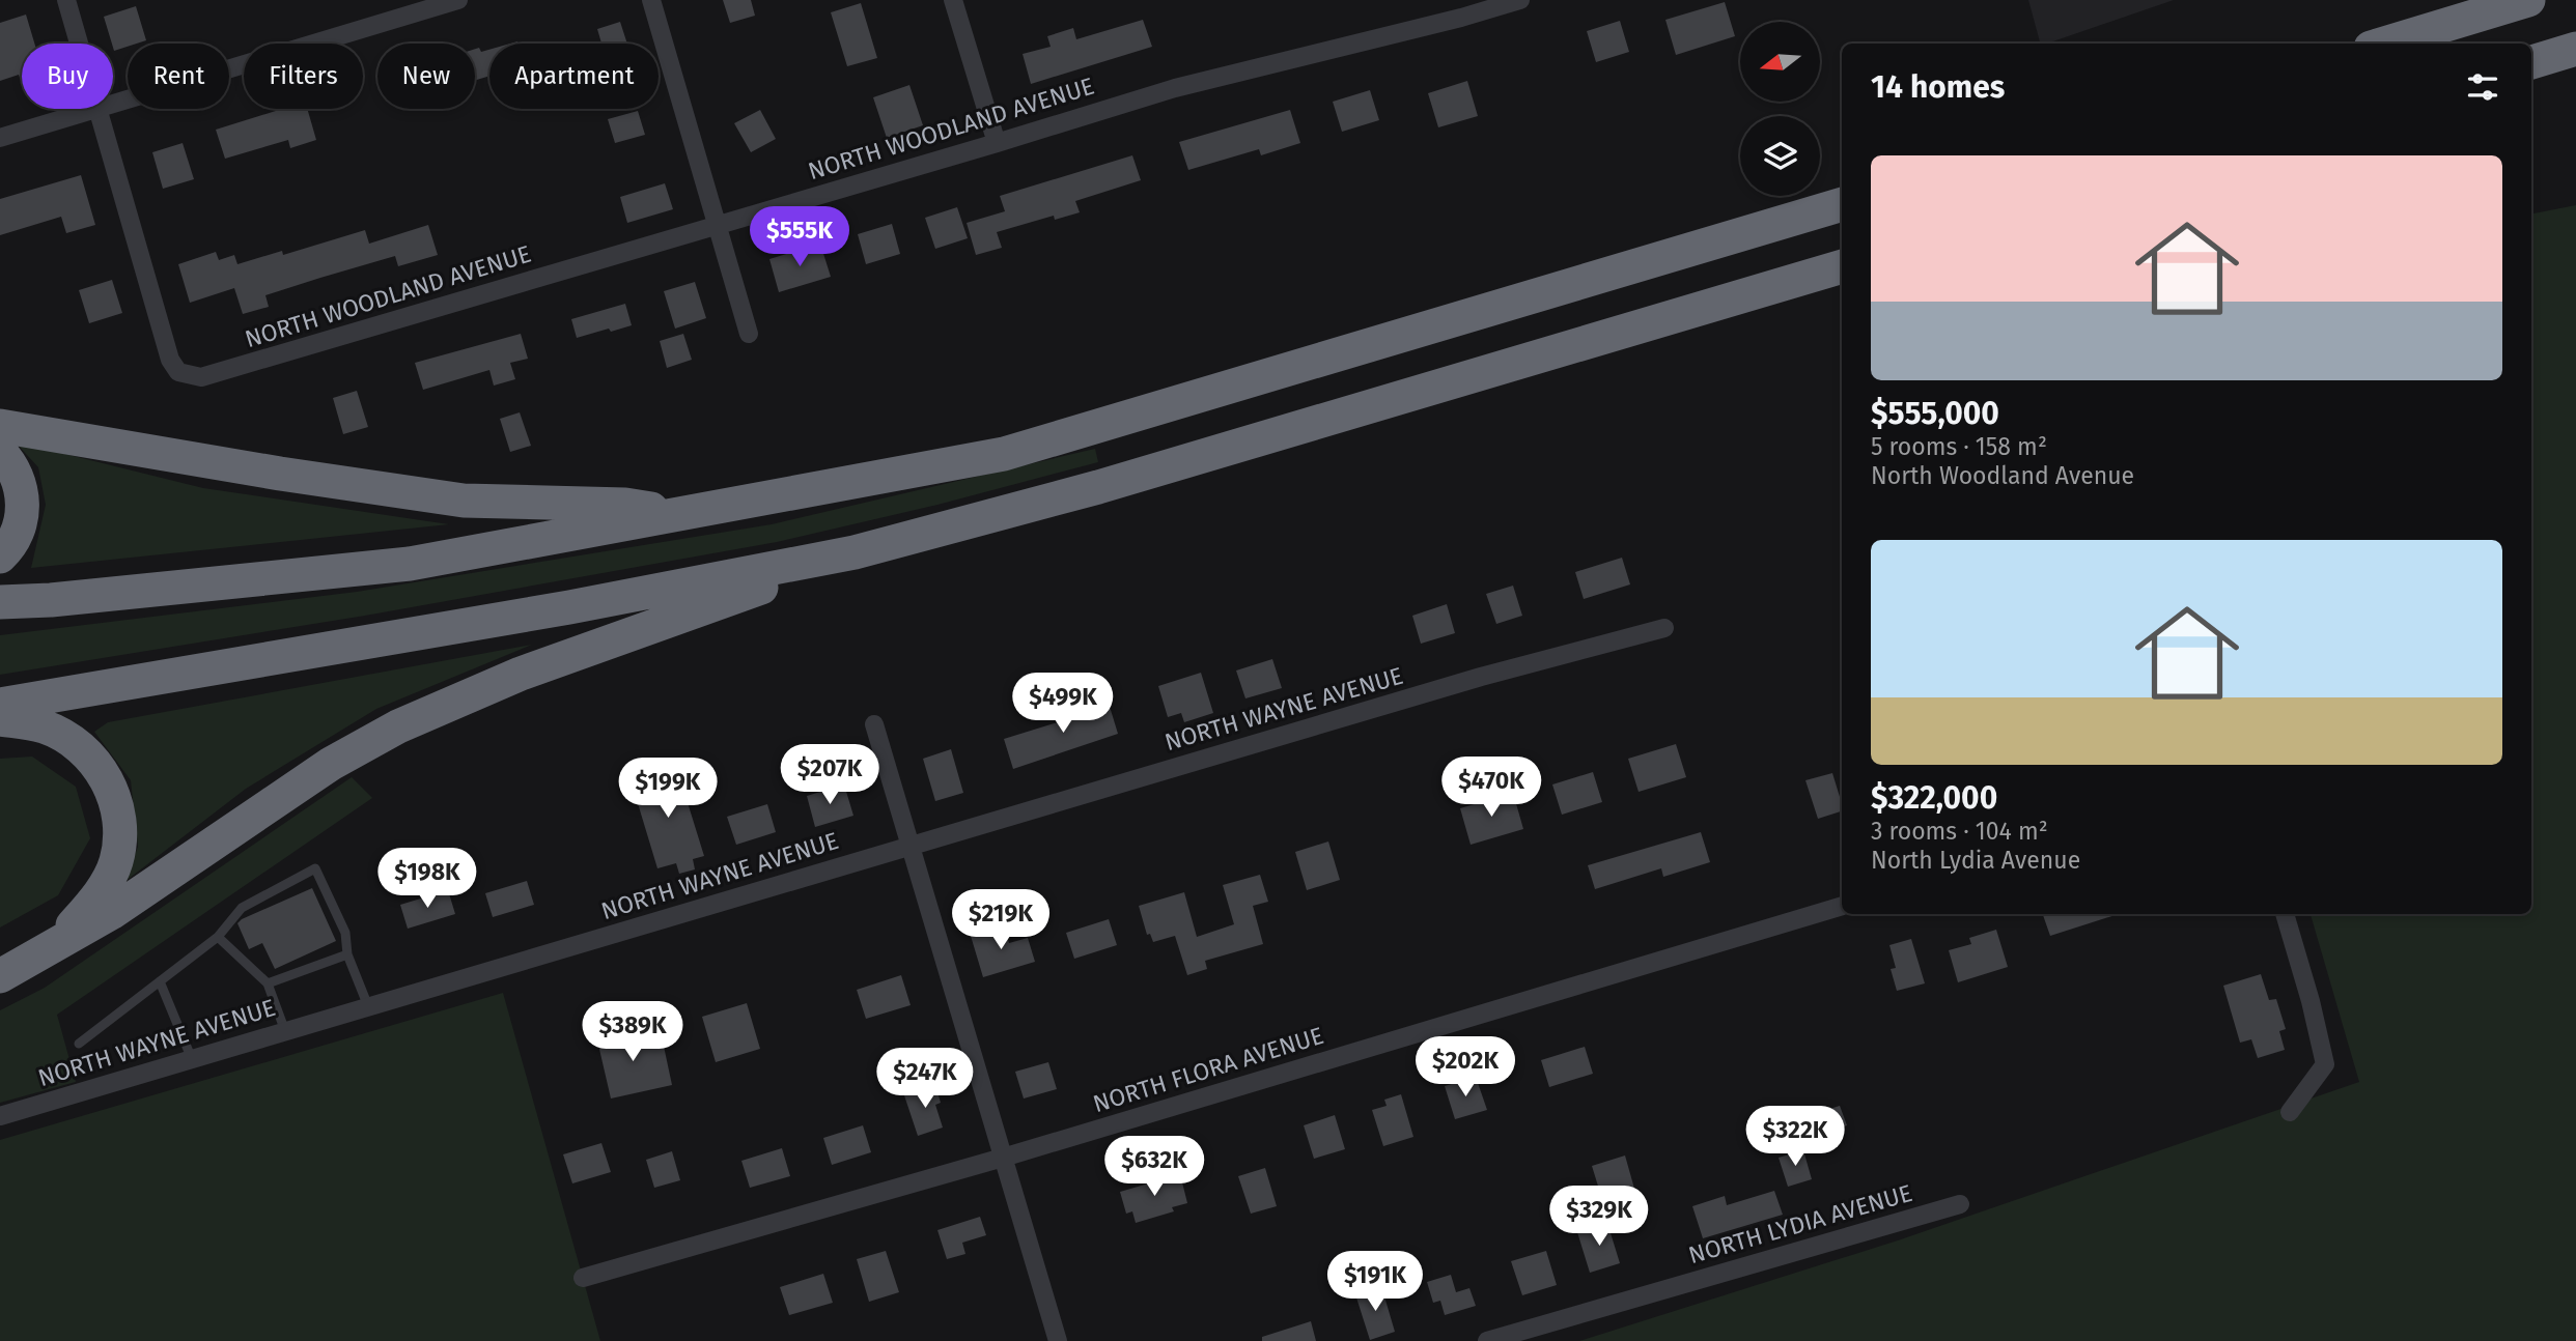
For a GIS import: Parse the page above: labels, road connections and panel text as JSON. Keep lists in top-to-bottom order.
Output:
{
  "streets": {
    "street": [
      "NORTH WOODLAND AVENUE",
      "NORTH WAYNE AVENUE",
      "NORTH FLORA AVENUE",
      "NORTH LYDIA AVENUE"
    ]
  },
  "north": "left",
  "page": {
    "chip": [
      "Buy",
      "Rent",
      "Filters",
      "New",
      "Apartment"
    ],
    "heading": "14 homes",
    "list": [
      {
        "name": "$555,000",
        "note": "5 rooms · 158 m² · North Woodland Avenue"
      },
      {
        "name": "$322,000",
        "note": "3 rooms · 104 m² · North Lydia Avenue"
      }
    ],
    "price": [
      "$555K",
      "$499K",
      "$207K",
      "$470K",
      "$199K",
      "$198K",
      "$219K",
      "$389K",
      "$202K",
      "$247K",
      "$322K",
      "$632K",
      "$329K",
      "$191K"
    ]
  }
}
